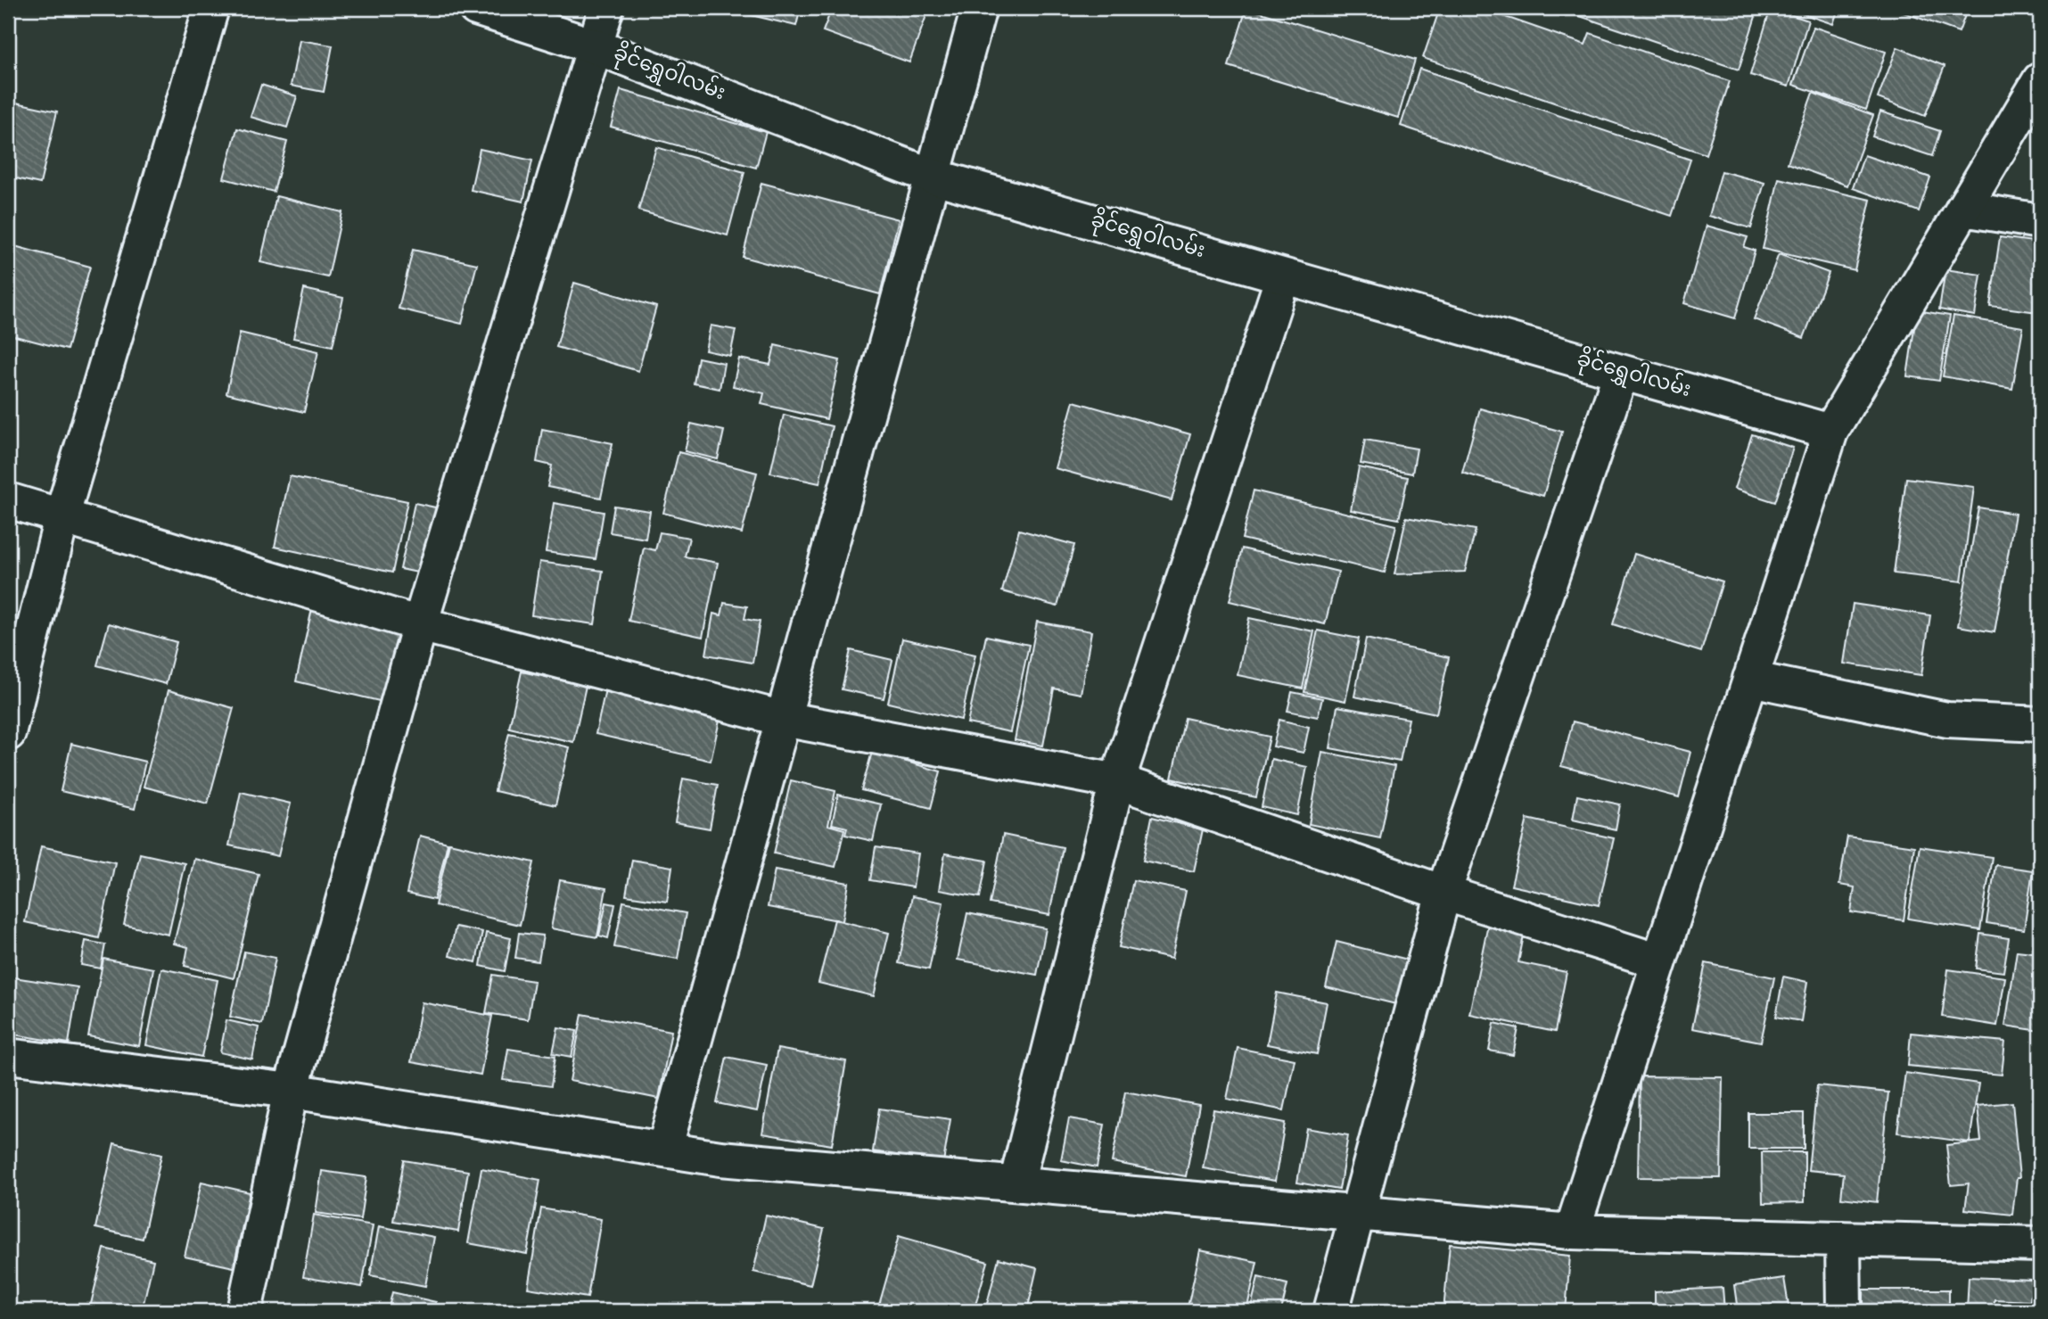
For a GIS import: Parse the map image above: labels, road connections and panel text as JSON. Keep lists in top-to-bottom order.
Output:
{
  "streets": {
    "street": ["ခိုင်ရွှေဝါလမ်း"]
  }
}
